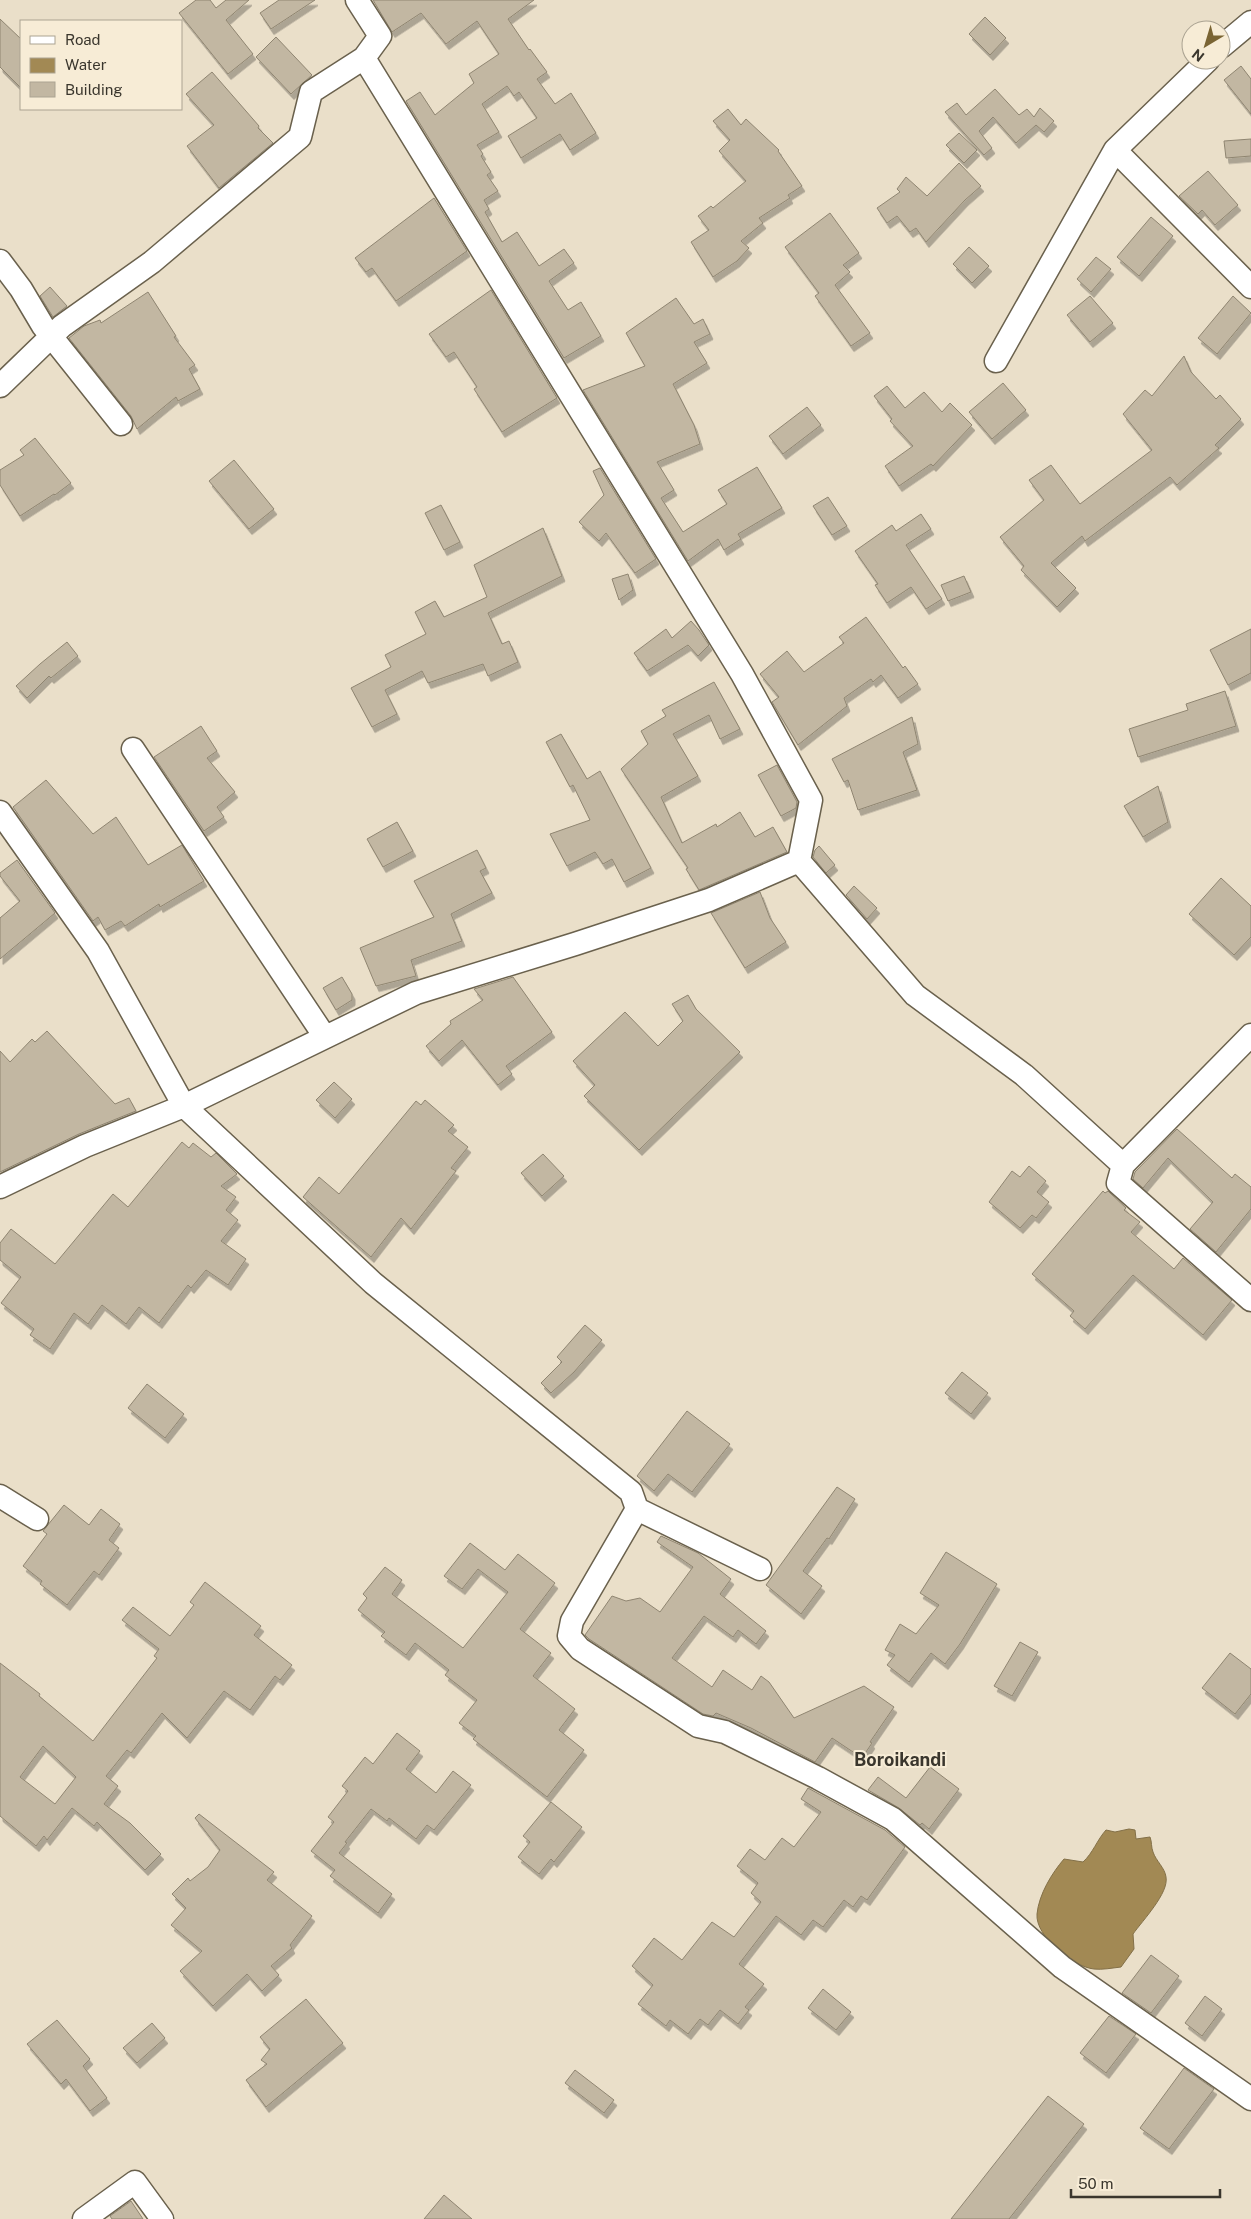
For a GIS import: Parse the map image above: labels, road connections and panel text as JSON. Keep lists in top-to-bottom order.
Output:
{
  "districts": ["Boroikandi"],
  "legend": ["Road", "Water", "Building"],
  "scale_bar": "50 m",
  "north": "bottom left"
}
